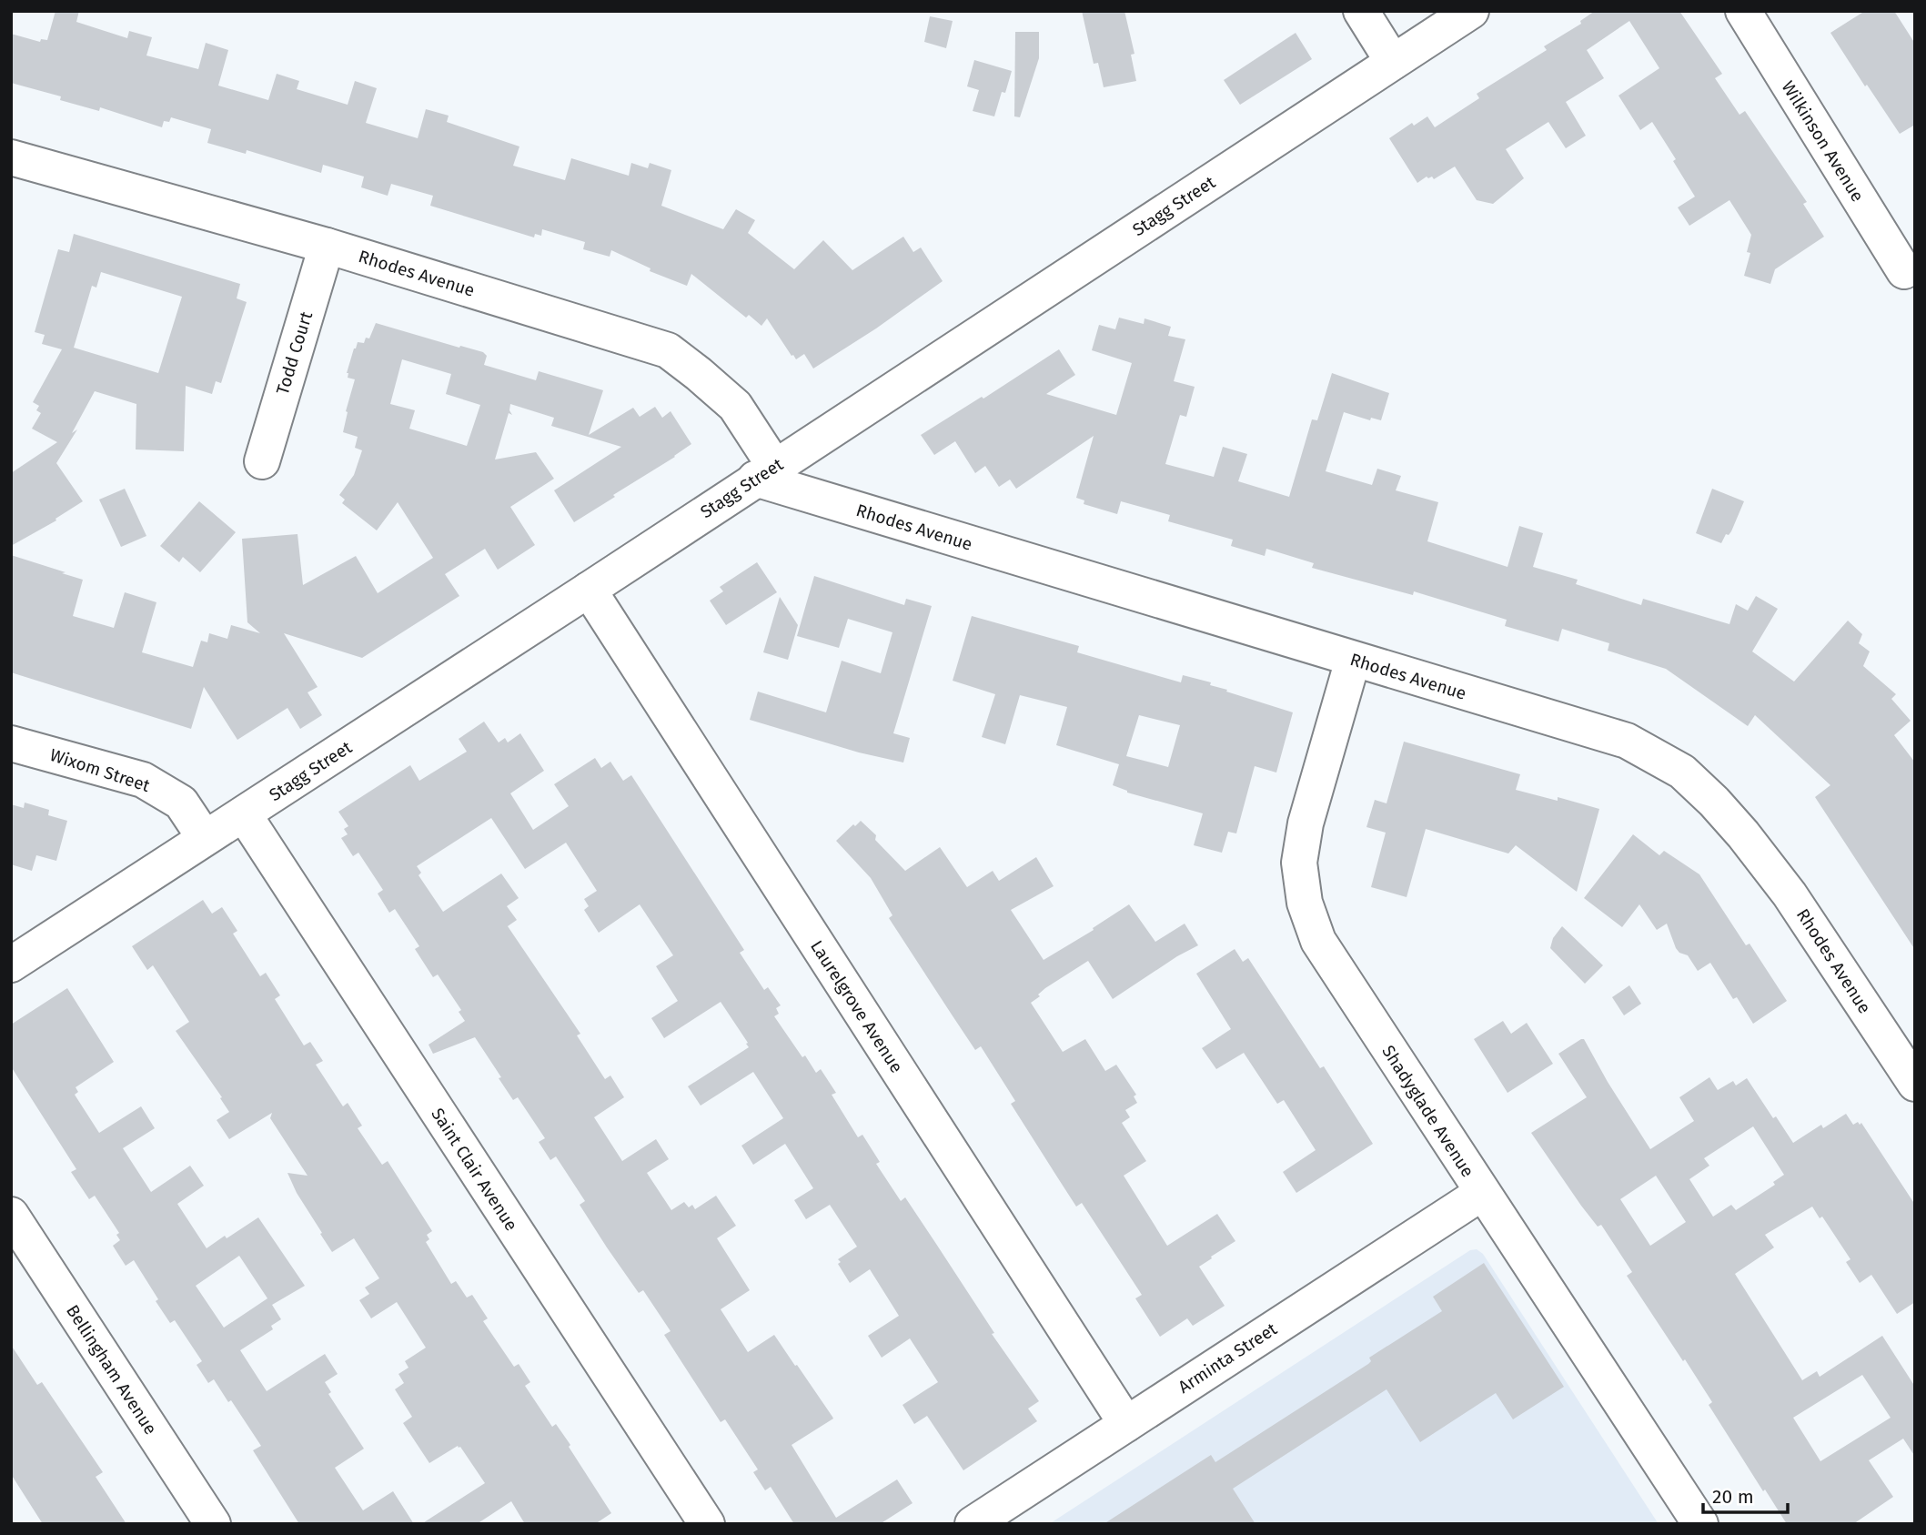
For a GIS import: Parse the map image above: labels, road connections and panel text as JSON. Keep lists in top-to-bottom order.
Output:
{
  "streets": {
    "street": [
      "Wilkinson Avenue",
      "Stagg Street",
      "Rhodes Avenue",
      "Todd Court",
      "Wixom Street",
      "Laurelgrove Avenue",
      "Shadyglade Avenue",
      "Saint Clair Avenue",
      "Arminta Street",
      "Bellingham Avenue"
    ]
  },
  "crossings": [
    ["Stagg Street", "Rhodes Avenue"],
    ["Stagg Street", "Wixom Street"],
    ["Stagg Street", "Laurelgrove Avenue"],
    ["Stagg Street", "Saint Clair Avenue"],
    ["Rhodes Avenue", "Todd Court"],
    ["Rhodes Avenue", "Shadyglade Avenue"],
    ["Laurelgrove Avenue", "Arminta Street"],
    ["Shadyglade Avenue", "Arminta Street"]
  ],
  "scale_bar": "20 m"
}
